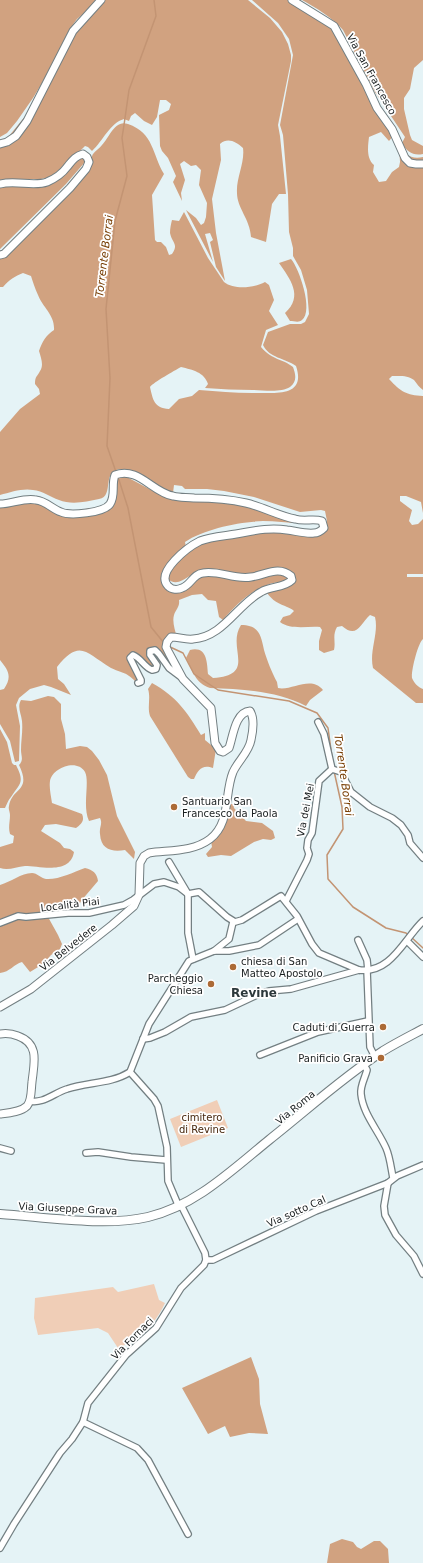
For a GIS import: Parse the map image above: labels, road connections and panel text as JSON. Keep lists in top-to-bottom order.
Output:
{
  "streets": {
    "main road": ["Via Roma", "Via Giuseppe Grava"],
    "street": [
      "Via San Francesco",
      "Via dei Mei",
      "Località Piai",
      "Via Belvedere",
      "Via sotto Cal",
      "Via Fornaci"
    ]
  },
  "crossings": [
    ["Località Piai", "Via Belvedere"],
    ["Via Roma", "Via Giuseppe Grava"],
    ["Via sotto Cal", "Via Fornaci"]
  ],
  "districts": ["Revine"],
  "water": ["Torrente Borrai"],
  "parks": ["cimitero di Revine"],
  "places": [
    "Santuario San Francesco da Paola",
    "chiesa di San Matteo Apostolo",
    "Parcheggio Chiesa",
    "Caduti di Guerra",
    "Panificio Grava"
  ]
}
